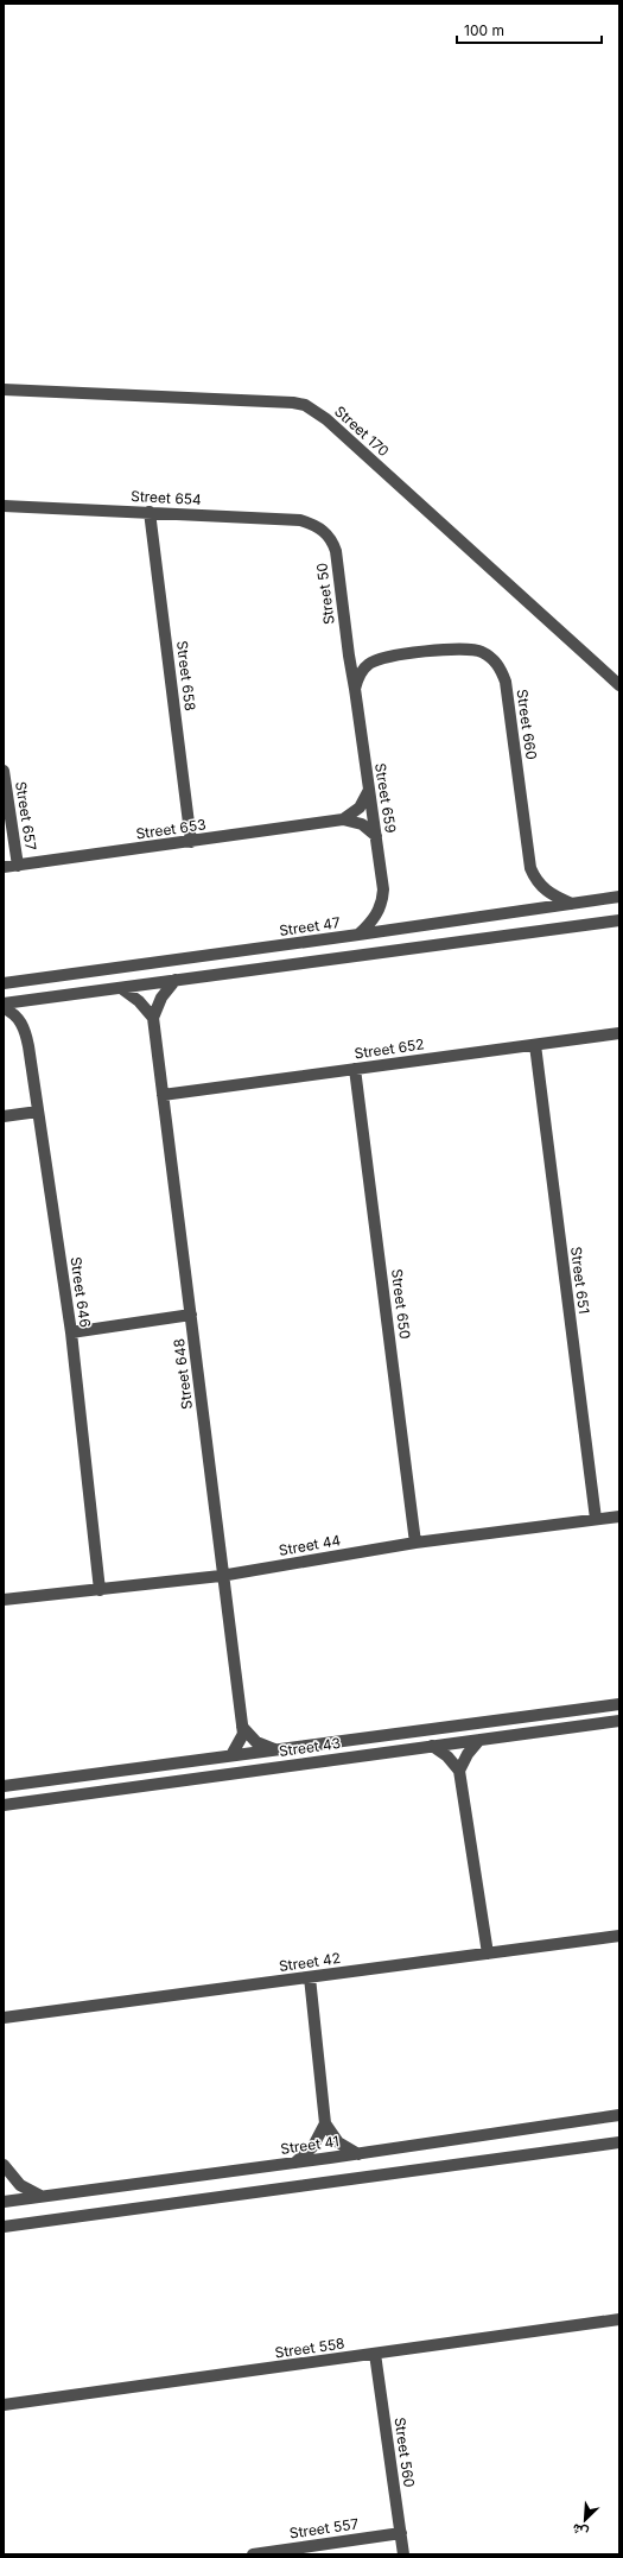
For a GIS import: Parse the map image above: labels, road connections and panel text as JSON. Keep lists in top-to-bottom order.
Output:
{
  "streets": {
    "street": [
      "Street 170",
      "Street 654",
      "Street 658",
      "Street 660",
      "Street 659",
      "Street 657",
      "Street 653",
      "Street 47",
      "Street 652",
      "Street 651",
      "Street 646",
      "Street 650",
      "Street 648",
      "Street 44",
      "Street 43",
      "Street 42",
      "Street 41",
      "Street 558",
      "Street 560",
      "Street 557"
    ]
  },
  "crossings": [
    ["Street 654", "Street 658"],
    ["Street 658", "Street 653"],
    ["Street 660", "Street 47"],
    ["Street 659", "Street 653"],
    ["Street 659", "Street 47"],
    ["Street 657", "Street 653"],
    ["Street 652", "Street 651"],
    ["Street 652", "Street 650"],
    ["Street 652", "Street 648"],
    ["Street 651", "Street 44"],
    ["Street 646", "Street 44"],
    ["Street 650", "Street 44"],
    ["Street 648", "Street 44"],
    ["Street 648", "Street 43"],
    ["Street 558", "Street 560"],
    ["Street 560", "Street 557"]
  ],
  "scale_bar": "100 m",
  "north": "bottom left"
}
